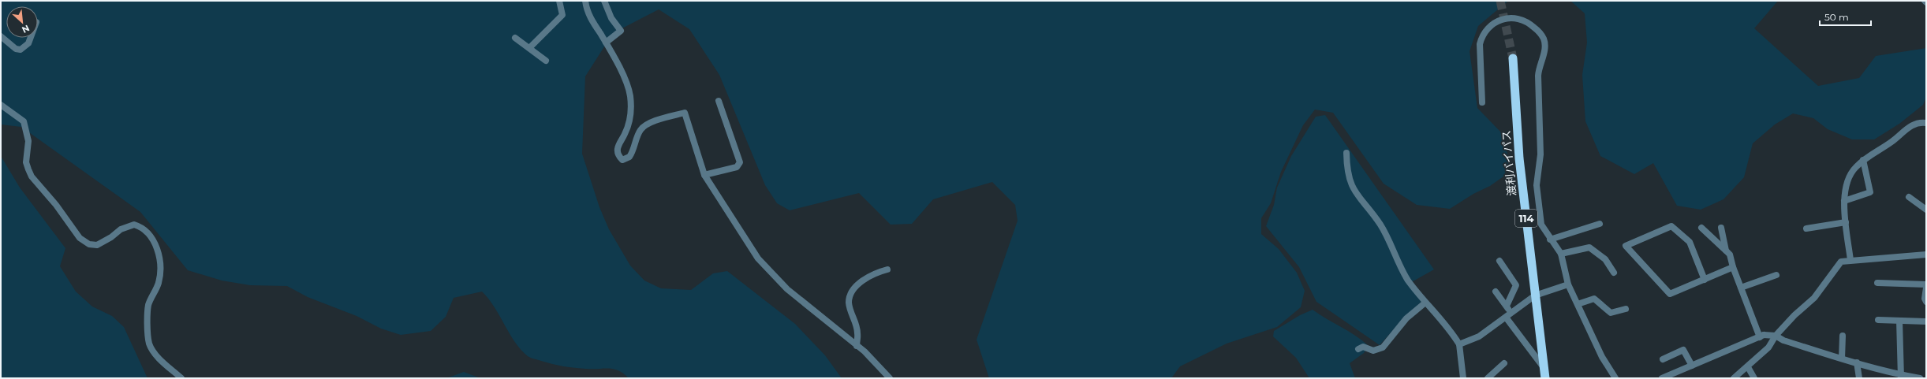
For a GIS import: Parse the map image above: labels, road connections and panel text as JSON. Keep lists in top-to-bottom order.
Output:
{
  "streets": {
    "highway": ["渡利バイパス", "114"]
  },
  "scale_bar": "50 m",
  "north": "bottom right"
}
